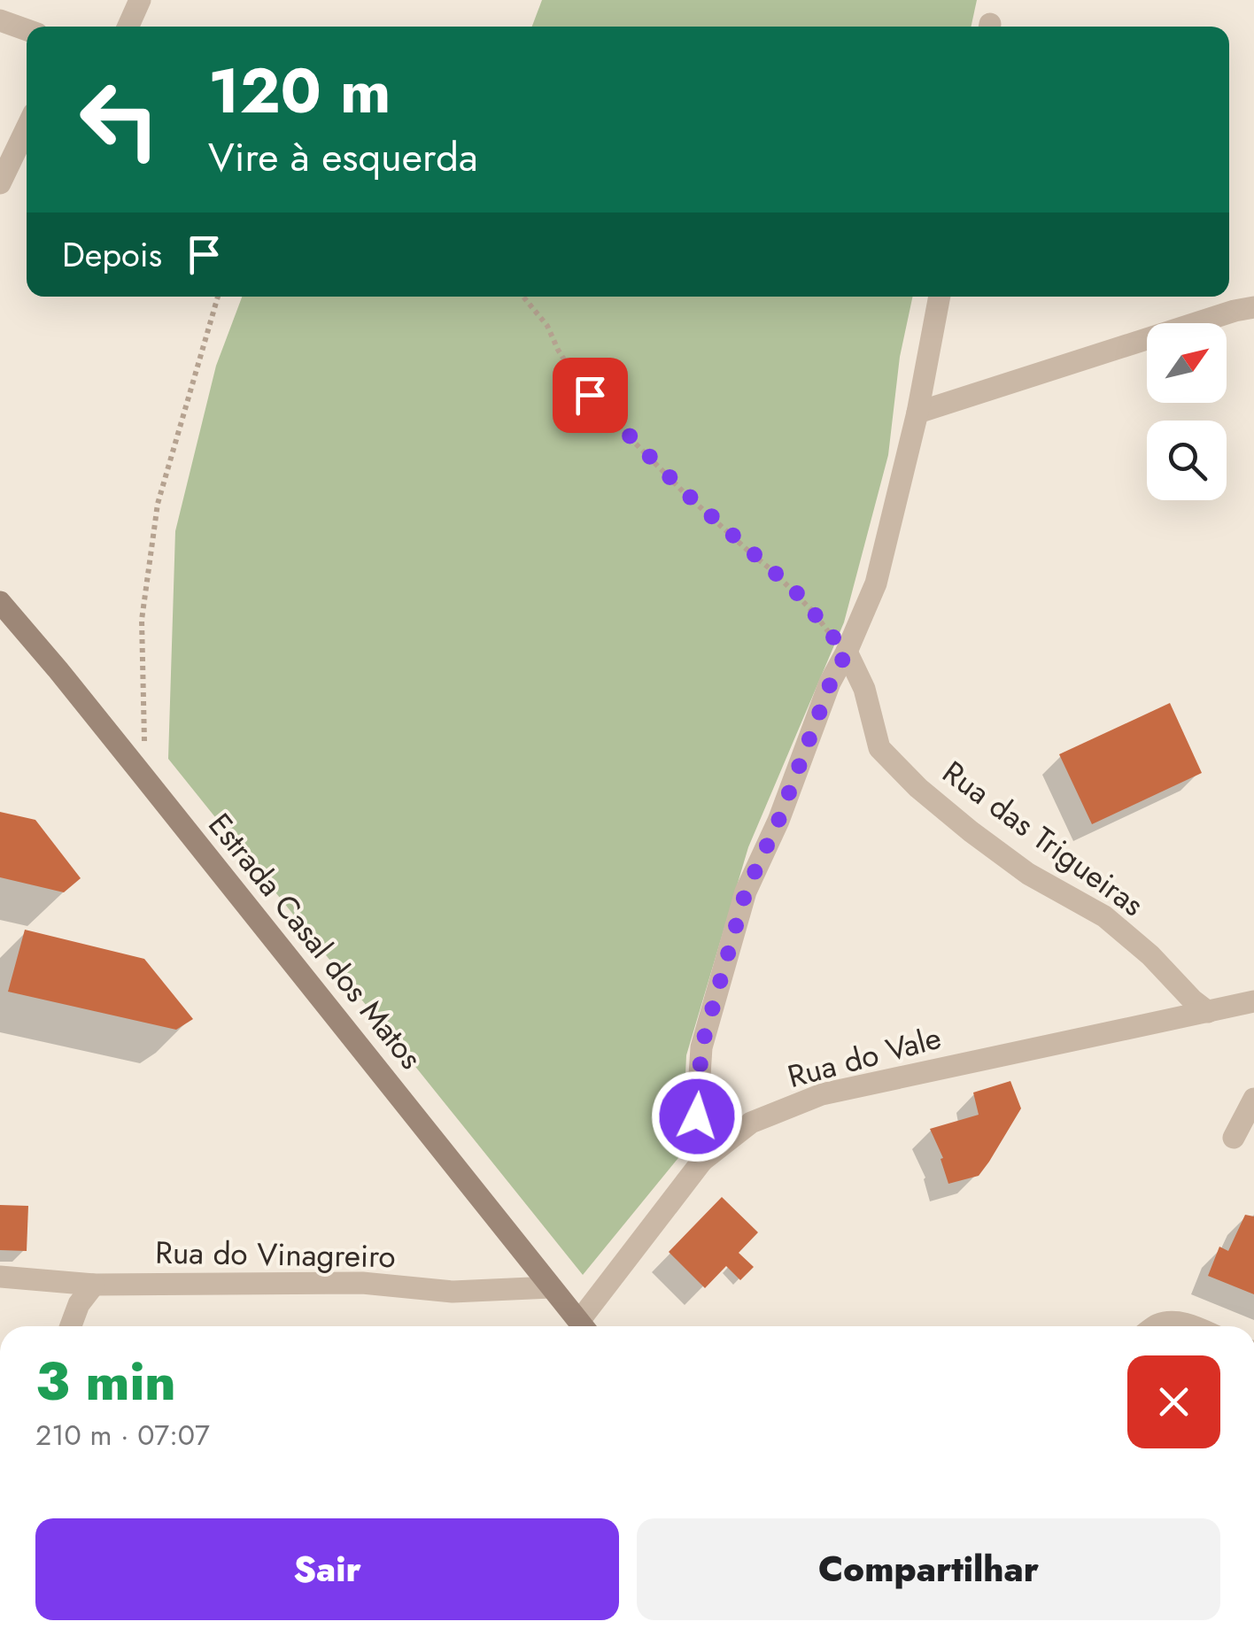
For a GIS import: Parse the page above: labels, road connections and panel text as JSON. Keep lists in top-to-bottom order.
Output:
{
  "streets": {
    "street": [
      "Rua das Trigueiras",
      "Estrada Casal dos Matos",
      "Rua do Vale",
      "Rua do Vinagreiro"
    ]
  },
  "crossings": [
    ["Rua das Trigueiras", "Rua do Vale"],
    ["Estrada Casal dos Matos", "Rua do Vinagreiro"]
  ],
  "north": "top right",
  "page": {
    "turn": ["120 m", "Vire à esquerda"],
    "then": "Depois",
    "heading": ["3 min", "210 m · 07:07"],
    "buttons": ["Sair", "Compartilhar"]
  }
}
